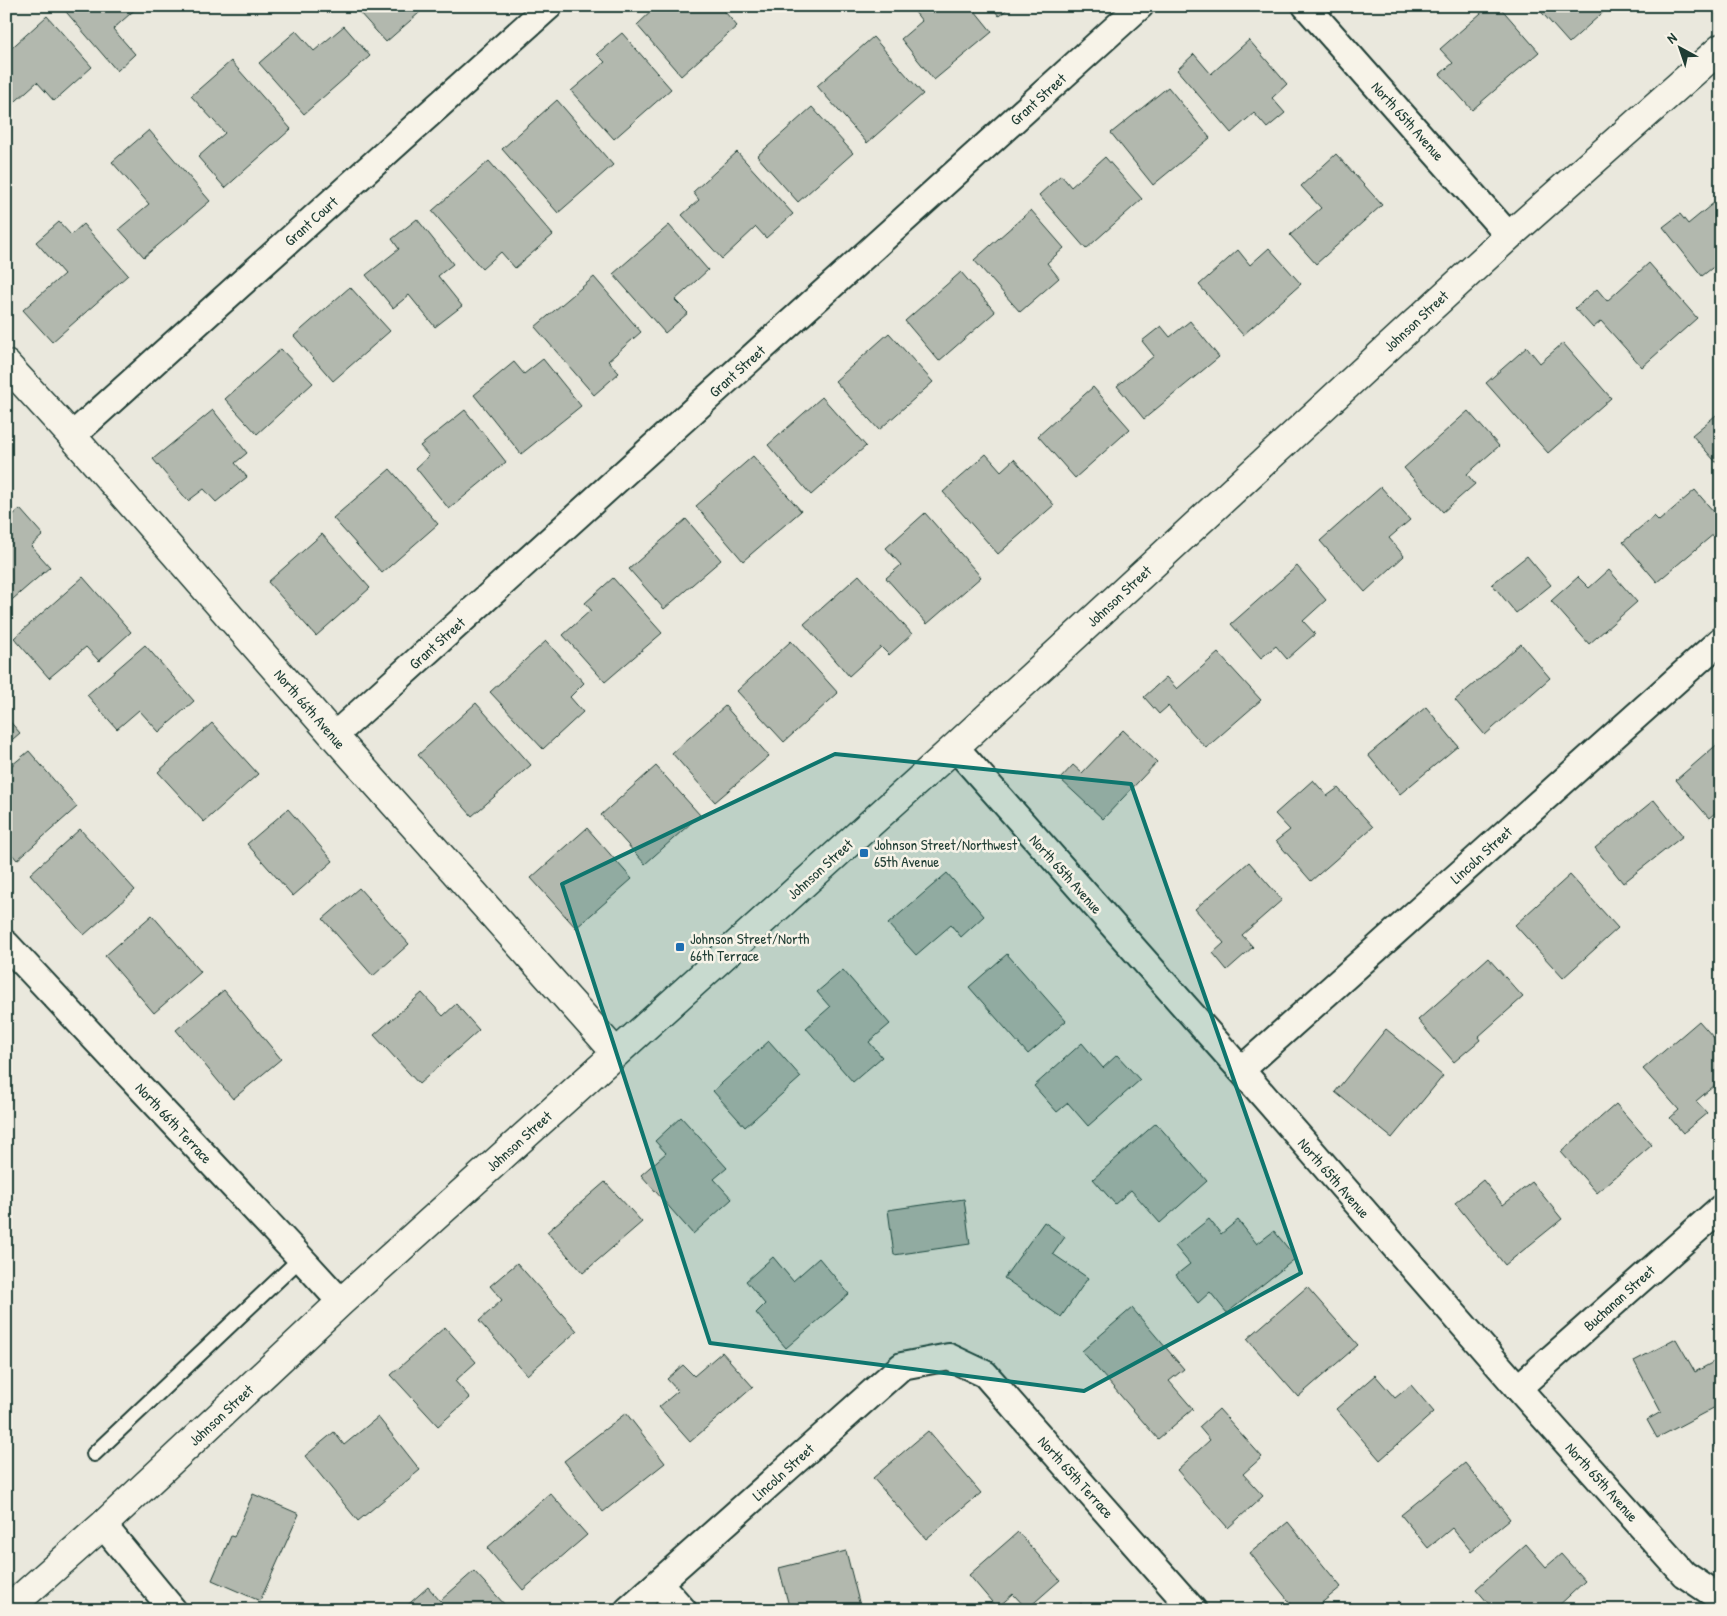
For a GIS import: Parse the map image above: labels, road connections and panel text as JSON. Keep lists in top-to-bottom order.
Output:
{
  "streets": {
    "street": [
      "Grant Street",
      "North 65th Avenue",
      "Grant Court",
      "Johnson Street",
      "North 66th Avenue",
      "Lincoln Street",
      "North 66th Terrace",
      "Buchanan Street",
      "North 65th Terrace"
    ]
  },
  "crossings": [
    ["Grant Street", "North 66th Avenue"],
    ["North 65th Avenue", "Johnson Street"],
    ["North 65th Avenue", "Lincoln Street"],
    ["North 65th Avenue", "Buchanan Street"],
    ["Grant Court", "North 66th Avenue"],
    ["Johnson Street", "North 66th Avenue"],
    ["Johnson Street", "North 66th Terrace"],
    ["Lincoln Street", "North 65th Terrace"]
  ],
  "places": {
    "transit": ["Johnson Street/Northwest 65th Avenue", "Johnson Street/North 66th Terrace"]
  },
  "north": "top left"
}
